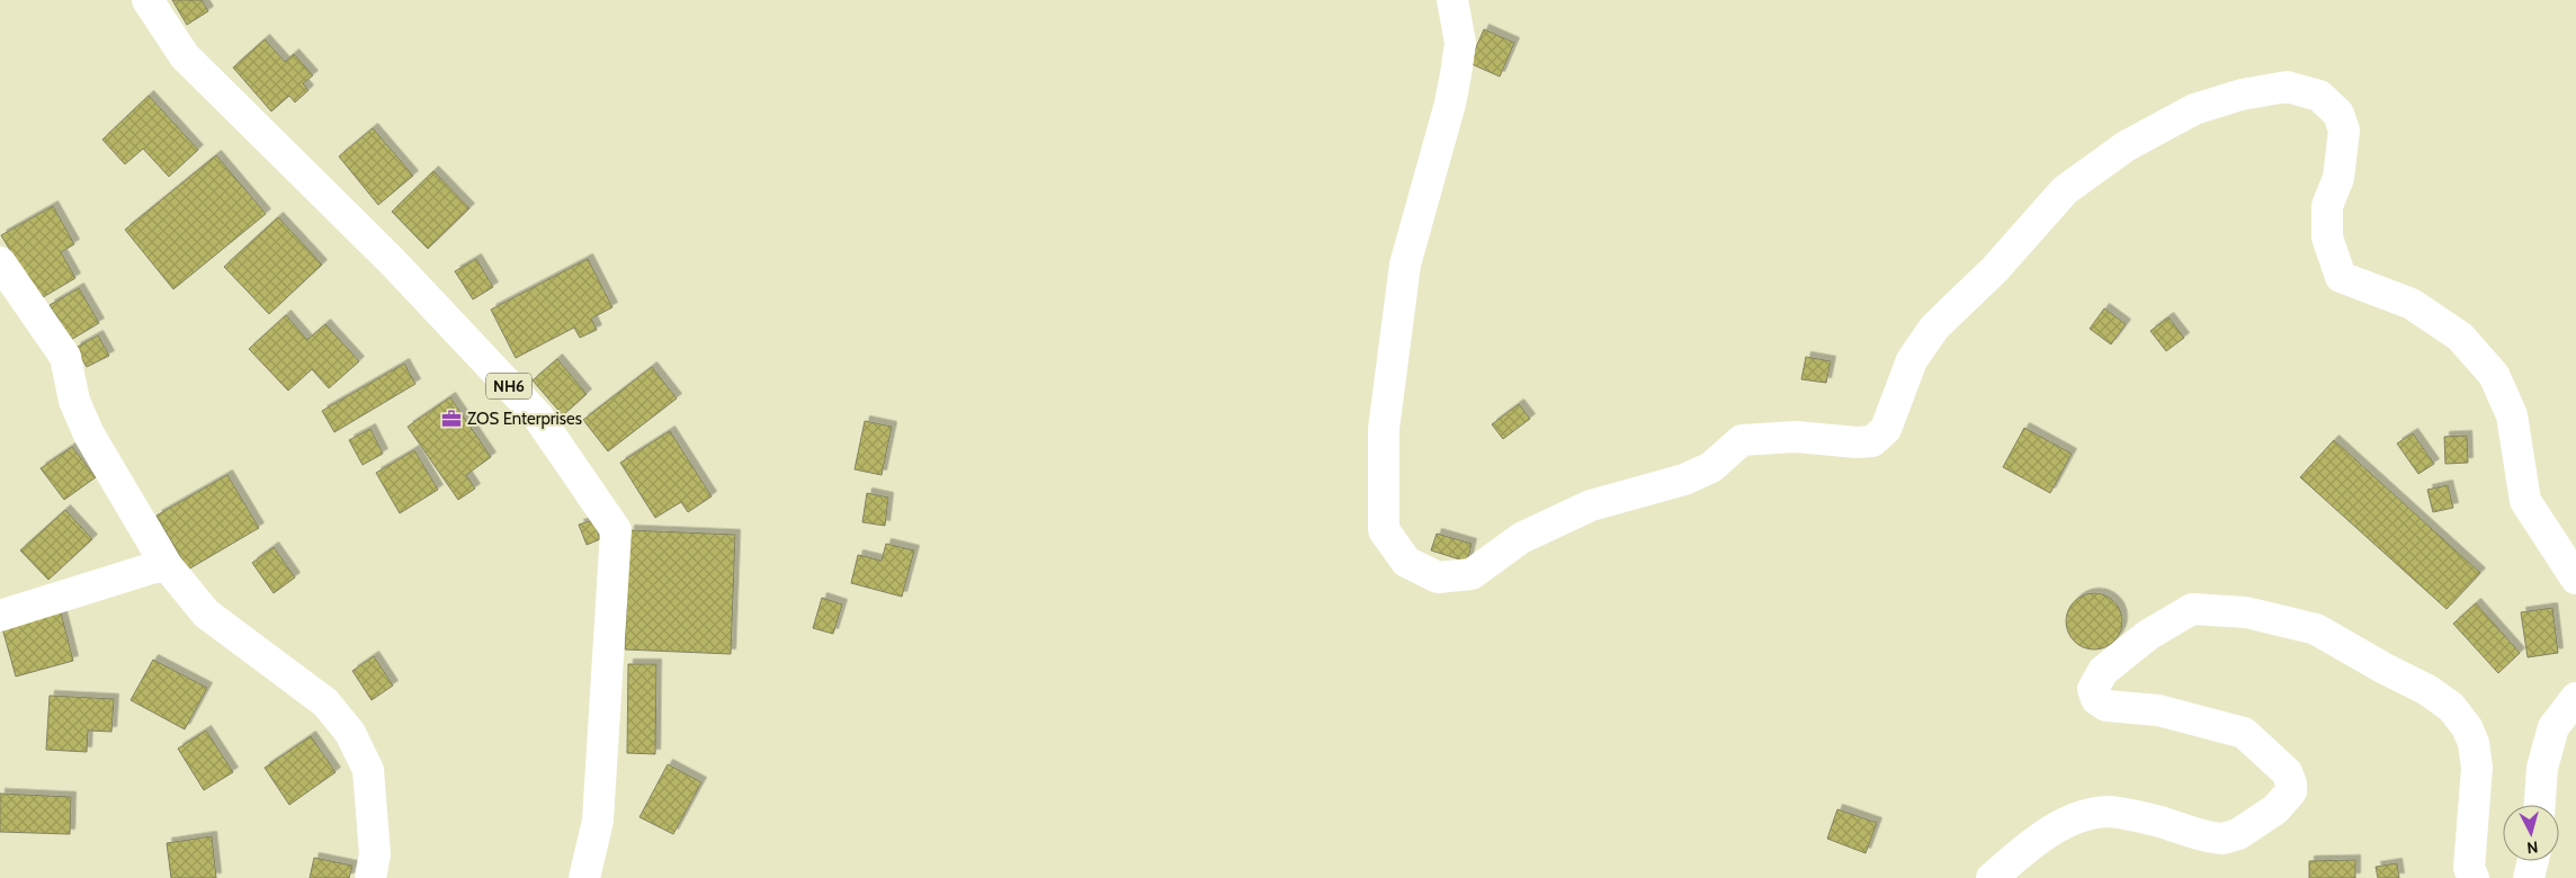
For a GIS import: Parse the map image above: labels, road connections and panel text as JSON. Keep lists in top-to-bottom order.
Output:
{
  "streets": {
    "main road": ["NH6"]
  },
  "places": {
    "office": ["ZOS Enterprises"]
  },
  "north": "bottom"
}
